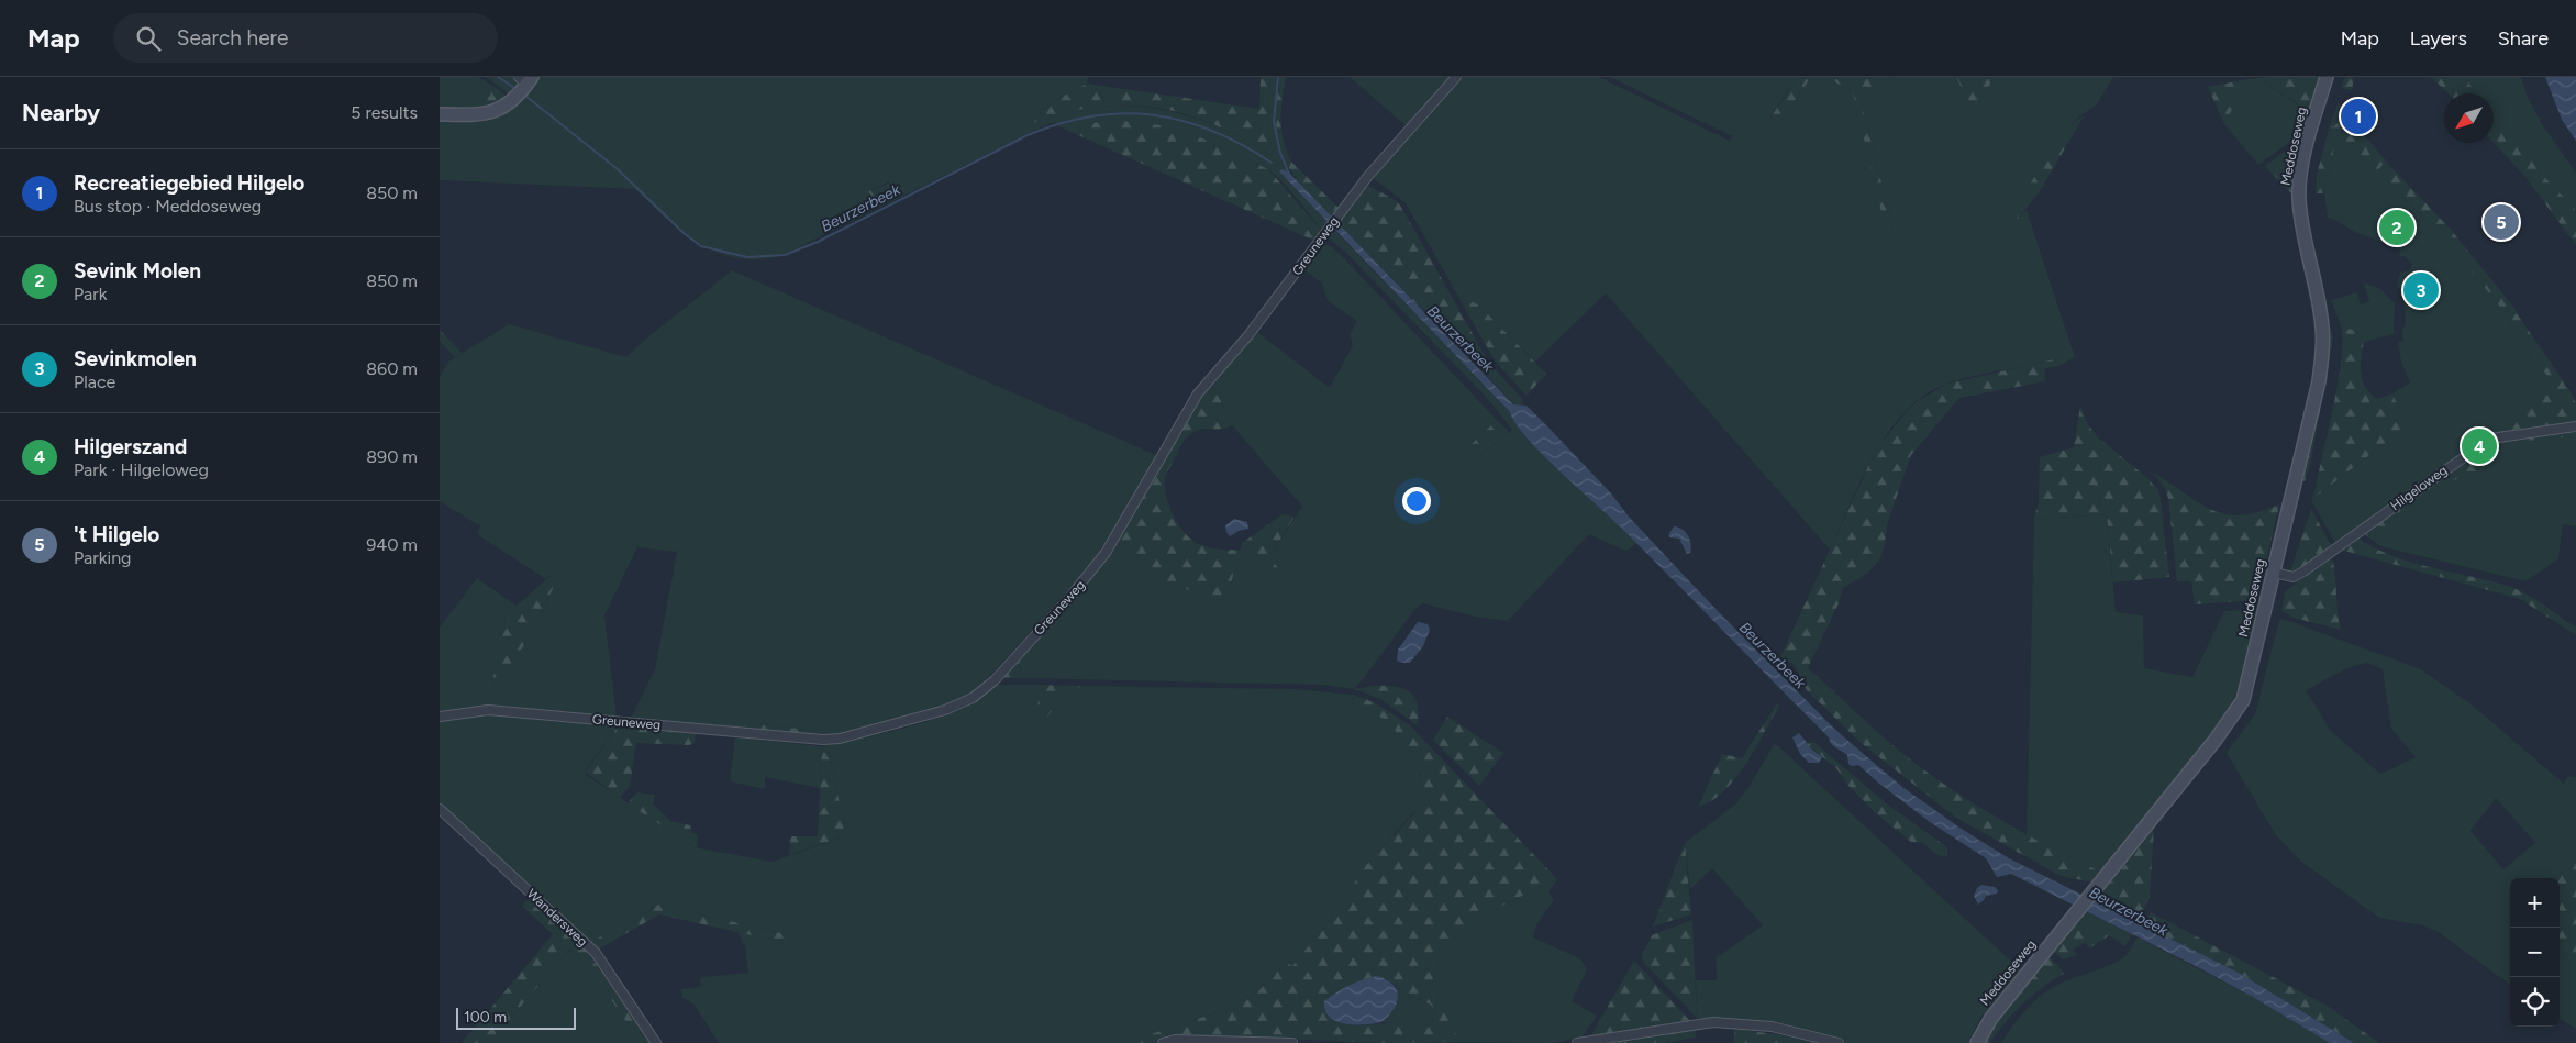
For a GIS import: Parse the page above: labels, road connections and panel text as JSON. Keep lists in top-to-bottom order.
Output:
{
  "streets": {
    "street": [
      "Meddoseweg",
      "Greuneweg",
      "Hilgeloweg",
      "Wandersweg"
    ]
  },
  "crossings": [
    ["Meddoseweg", "Hilgeloweg"]
  ],
  "water": ["Beurzerbeek"],
  "scale_bar": "100 m",
  "north": "bottom left",
  "page": {
    "header": "Map",
    "search": "Search here",
    "nav": ["Map", "Layers", "Share"],
    "heading": ["Nearby", "5 results"],
    "pins": [
      "1",
      "5",
      "2",
      "3",
      "4"
    ],
    "list": [
      {
        "mark": "1",
        "name": "Recreatiegebied Hilgelo",
        "note": "Bus stop · Meddoseweg",
        "value": "850 m"
      },
      {
        "mark": "2",
        "name": "Sevink Molen",
        "note": "Park",
        "value": "850 m"
      },
      {
        "mark": "3",
        "name": "Sevinkmolen",
        "note": "Place",
        "value": "860 m"
      },
      {
        "mark": "4",
        "name": "Hilgerszand",
        "note": "Park · Hilgeloweg",
        "value": "890 m"
      },
      {
        "mark": "5",
        "name": "'t Hilgelo",
        "note": "Parking",
        "value": "940 m"
      }
    ],
    "map_buttons": ["+", "−"],
    "scale": "100 m"
  }
}
